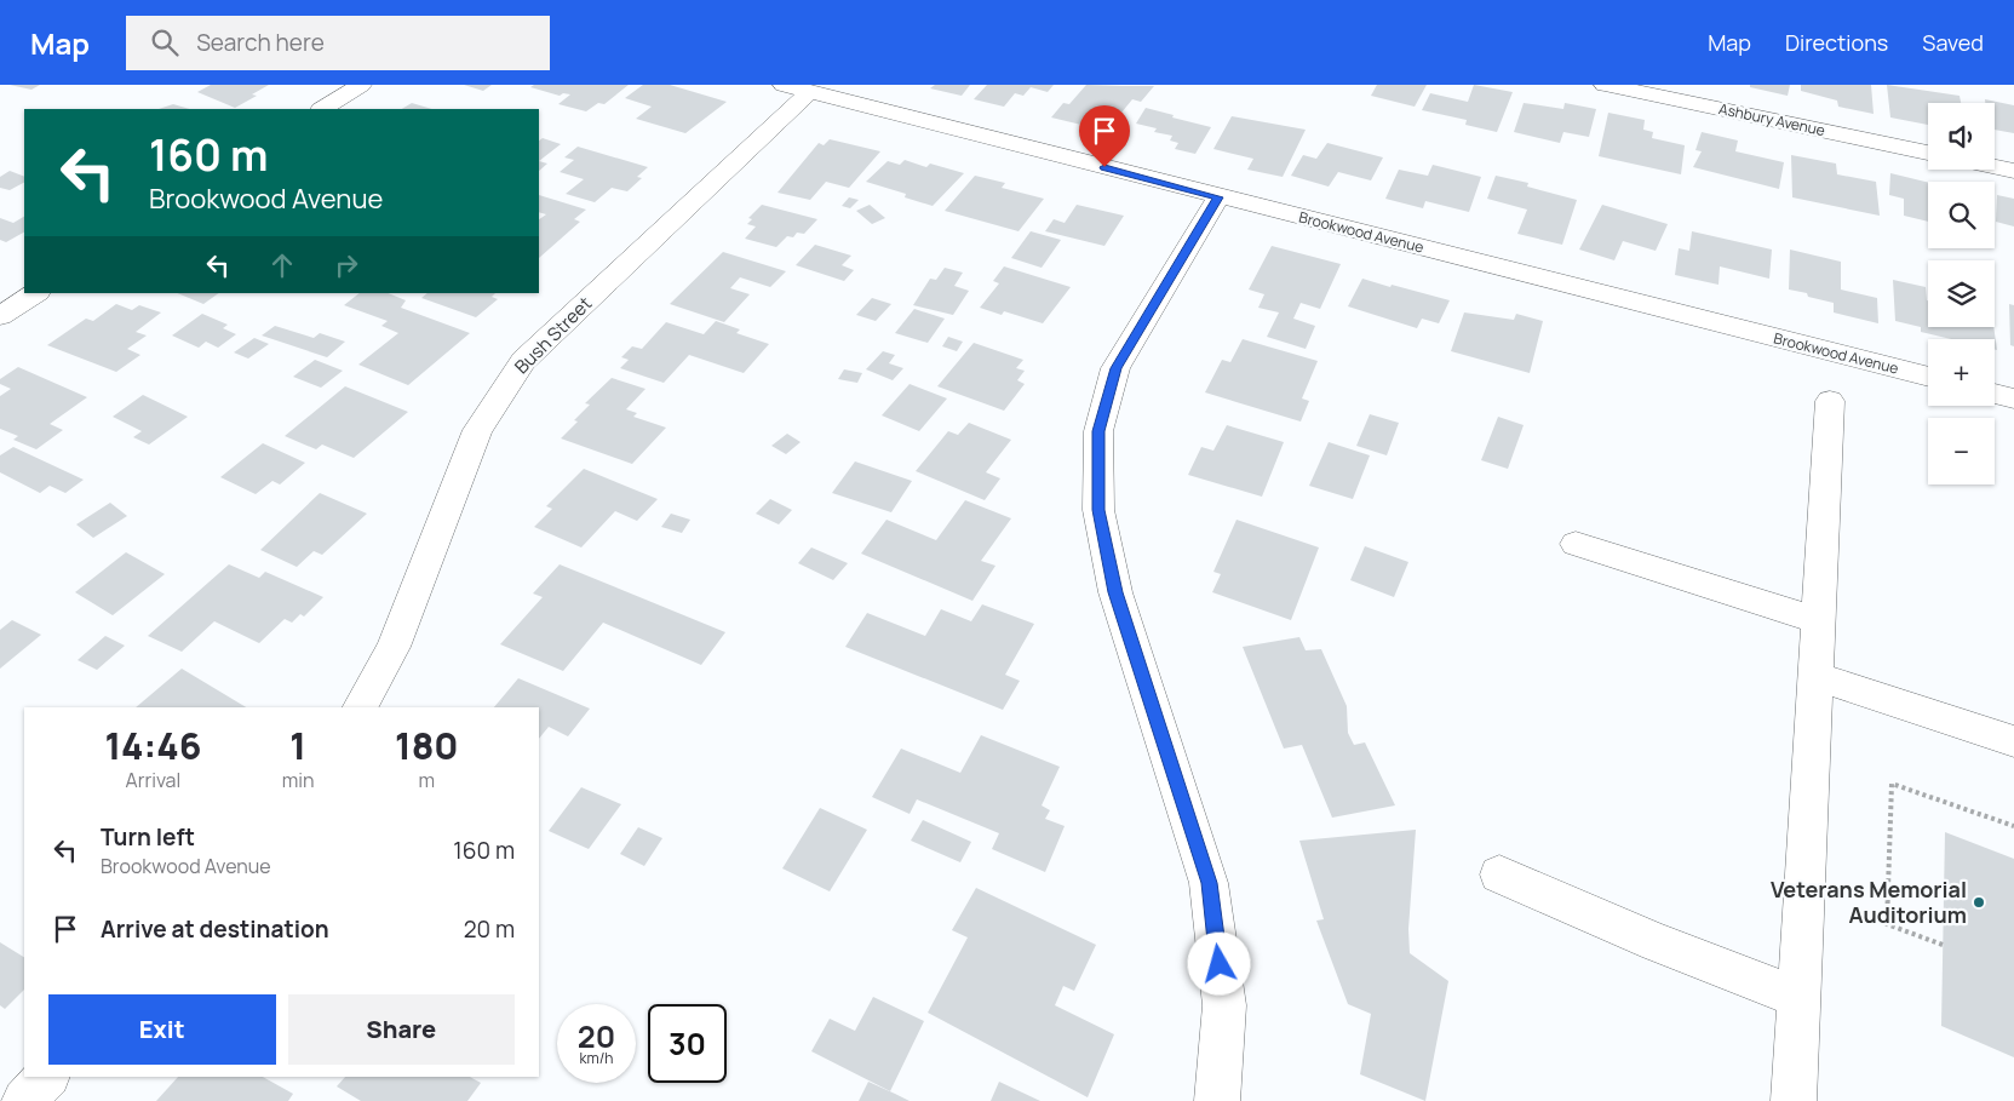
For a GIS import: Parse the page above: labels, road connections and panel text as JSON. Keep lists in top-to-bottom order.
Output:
{
  "streets": {
    "street": ["Ashbury Avenue", "Brookwood Avenue", "Bush Street"]
  },
  "crossings": [
    ["Brookwood Avenue", "Bush Street"]
  ],
  "places": ["Veterans Memorial Auditorium"],
  "page": {
    "header": "Map",
    "search": "Search here",
    "nav": ["Map", "Directions", "Saved"],
    "map_buttons": ["+", "−"],
    "turn": ["160 m", "Brookwood Avenue"],
    "eta": [
      "14:46",
      "Arrival",
      "1",
      "min",
      "180",
      "m"
    ],
    "list": [
      {
        "name": "Turn left",
        "note": "Brookwood Avenue",
        "value": "160 m"
      },
      {
        "name": "Arrive at destination",
        "value": "20 m"
      }
    ],
    "buttons": ["Exit", "Share"],
    "speed": "20 km/h",
    "limit": "30"
  }
}
